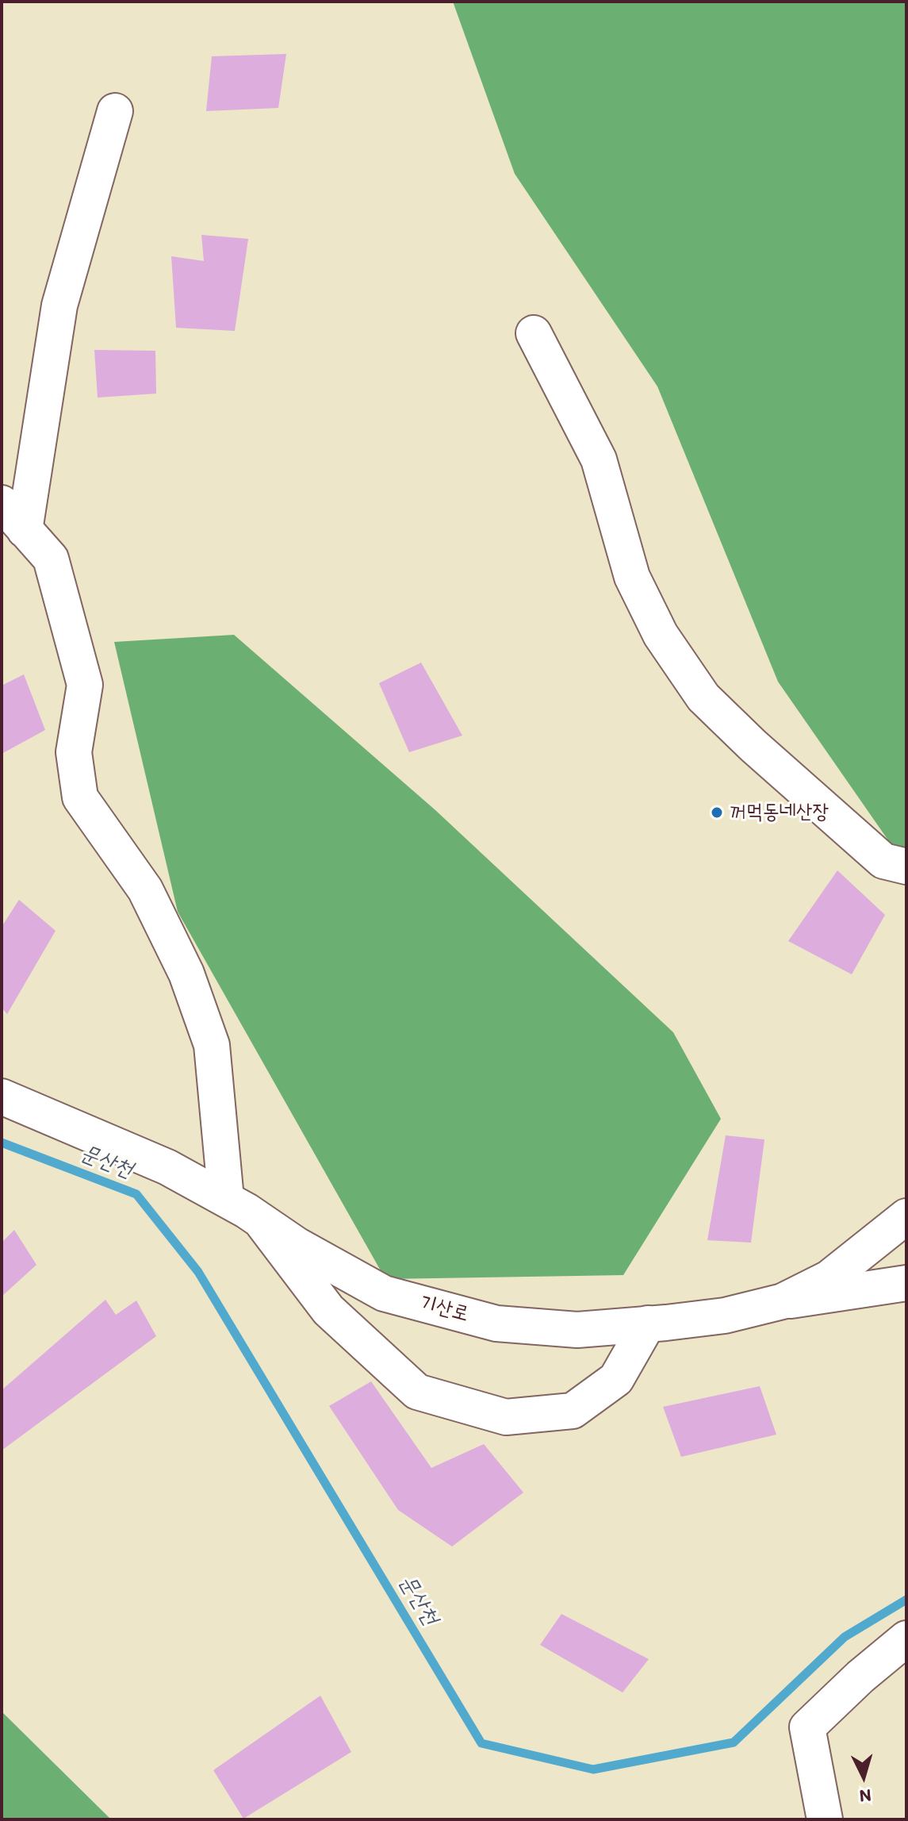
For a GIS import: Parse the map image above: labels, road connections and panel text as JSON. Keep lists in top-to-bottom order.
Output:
{
  "streets": {
    "main road": ["기산로"]
  },
  "water": ["문산천"],
  "places": ["꺼먹동네산장"],
  "north": "bottom"
}
